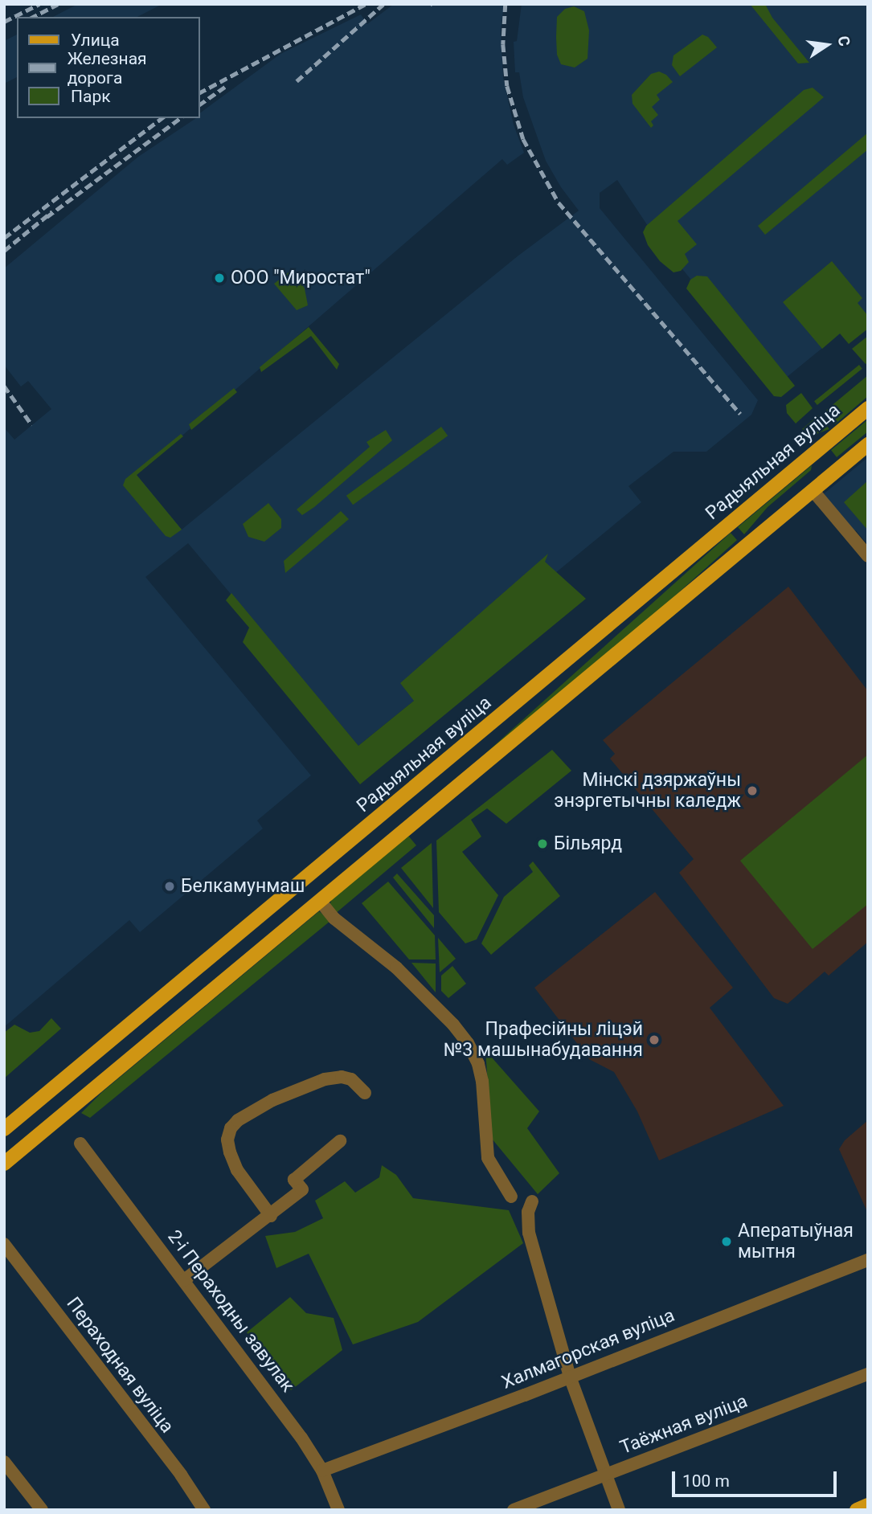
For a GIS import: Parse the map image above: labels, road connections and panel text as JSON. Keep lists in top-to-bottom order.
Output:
{
  "streets": {
    "main road": ["Радыяльная вуліца"],
    "street": [
      "2-і Пераходны завулак",
      "Халмагорская вуліца",
      "Пераходная вуліца",
      "Таёжная вуліца"
    ]
  },
  "crossings": [
    ["2-і Пераходны завулак", "Халмагорская вуліца"]
  ],
  "places": [
    "ООО \"Миростат\"",
    "Мінскі дзяржаўны энэргетычны каледж",
    "Більярд",
    "Белкамунмаш",
    "Прафесійны ліцэй №3 машынабудавання",
    "Аператыўная мытня"
  ],
  "legend": ["Улица", "Железная дорога", "Парк"],
  "scale_bar": "100 m",
  "north": "right"
}
